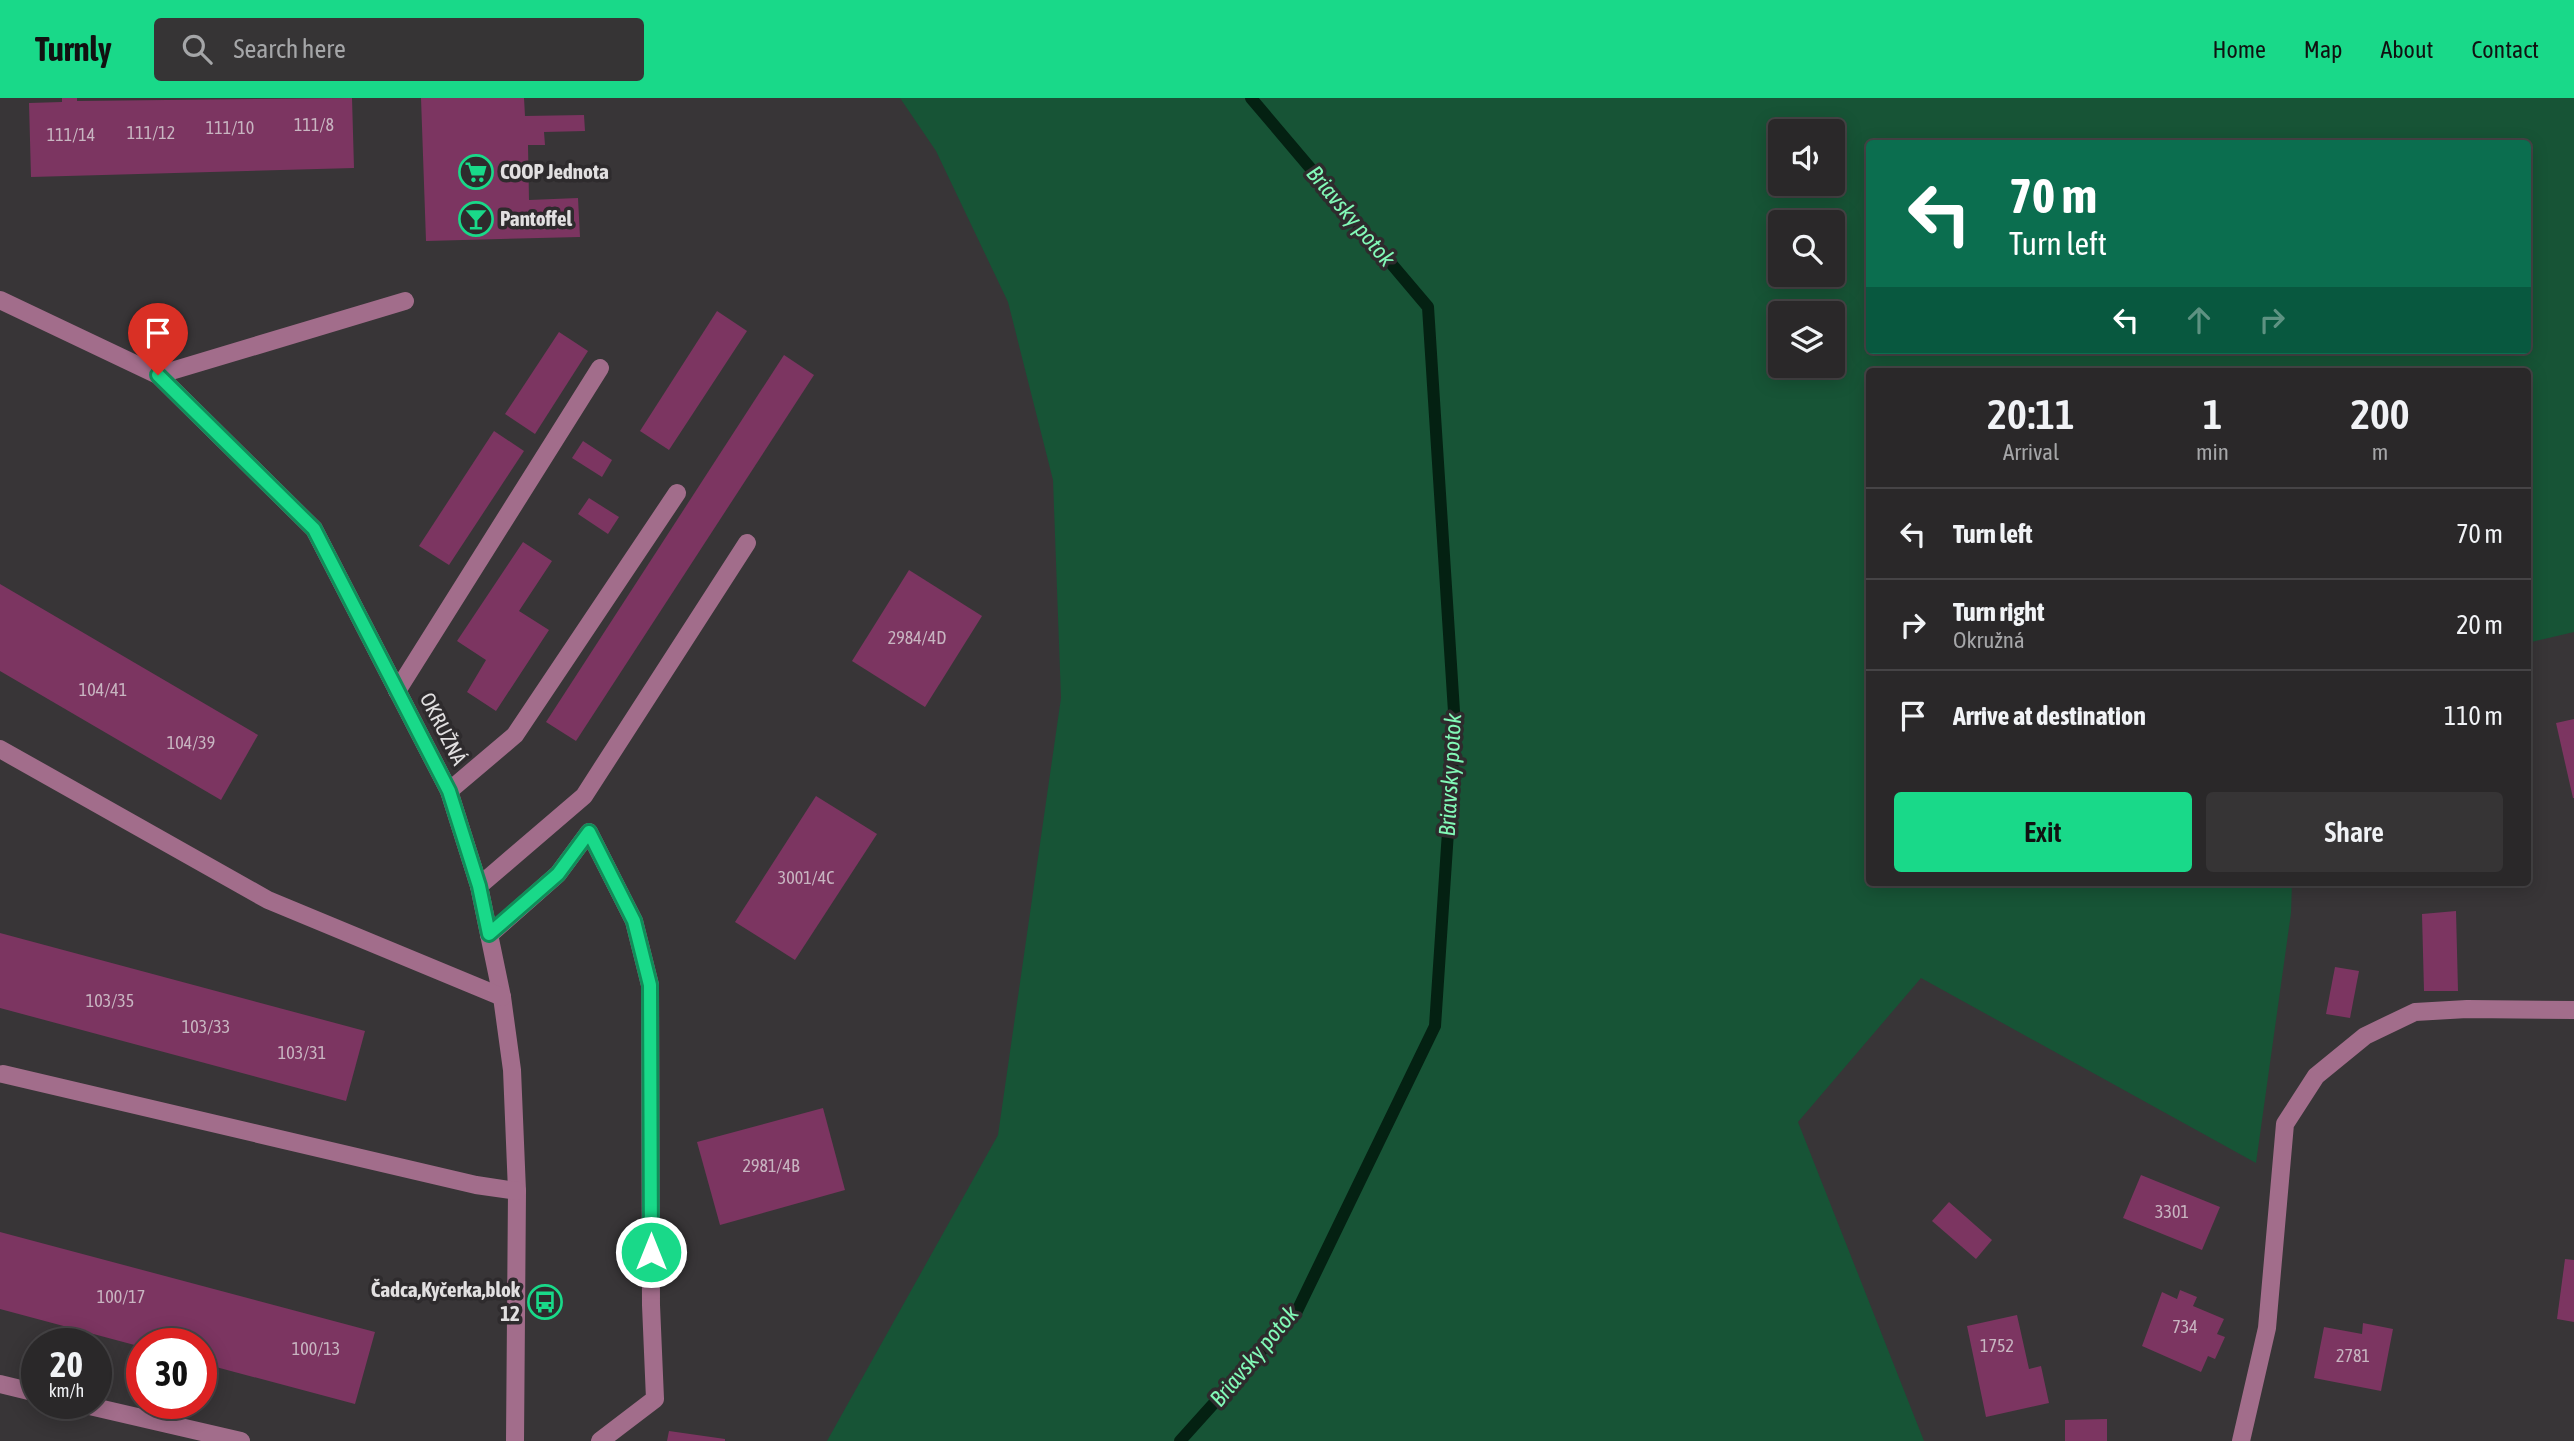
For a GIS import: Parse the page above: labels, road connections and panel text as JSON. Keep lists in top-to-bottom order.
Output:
{
  "streets": {
    "street": ["OKRUŽNÁ"]
  },
  "water": ["Briavsky potok"],
  "places": {
    "supermarket": ["COOP Jednota"],
    "bar": ["Pantoffel"],
    "bus stop": ["Čadca,Kyčerka,blok 12"]
  },
  "house_numbers": [
    "111/8",
    "111/10",
    "111/12",
    "111/14",
    "2984/4D",
    "104/41",
    "104/39",
    "3001/4C",
    "103/35",
    "103/33",
    "103/31",
    "2981/4B",
    "3301",
    "100/17",
    "734",
    "1752",
    "100/13",
    "2781"
  ],
  "page": {
    "header": "Turnly",
    "search": "Search here",
    "nav": [
      "Home",
      "Map",
      "About",
      "Contact"
    ],
    "turn": ["70 m", "Turn left"],
    "eta": [
      "20:11",
      "Arrival",
      "1",
      "min",
      "200",
      "m"
    ],
    "list": [
      {
        "name": "Turn left",
        "value": "70 m"
      },
      {
        "name": "Turn right",
        "note": "Okružná",
        "value": "20 m"
      },
      {
        "name": "Arrive at destination",
        "value": "110 m"
      }
    ],
    "buttons": ["Exit", "Share"],
    "speed": "20 km/h",
    "limit": "30"
  }
}
